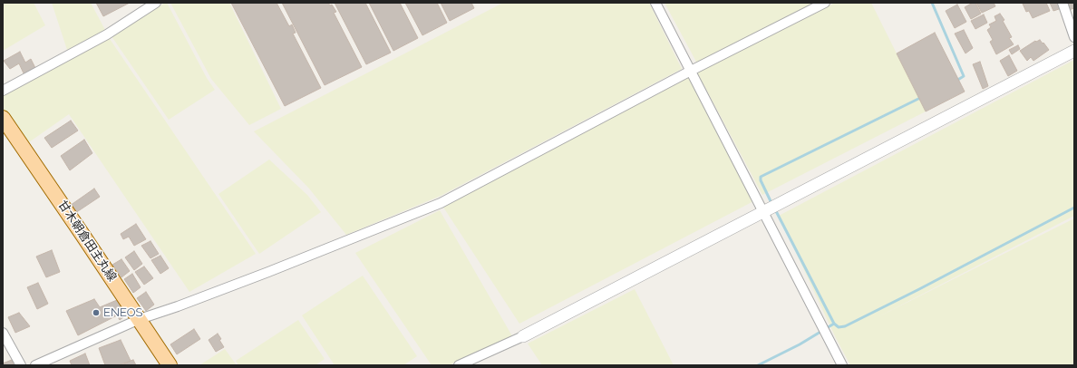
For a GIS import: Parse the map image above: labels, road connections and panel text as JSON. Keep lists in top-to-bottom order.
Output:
{
  "streets": {
    "main road": ["甘木朝倉田主丸線"]
  },
  "places": ["ENEOS"]
}
